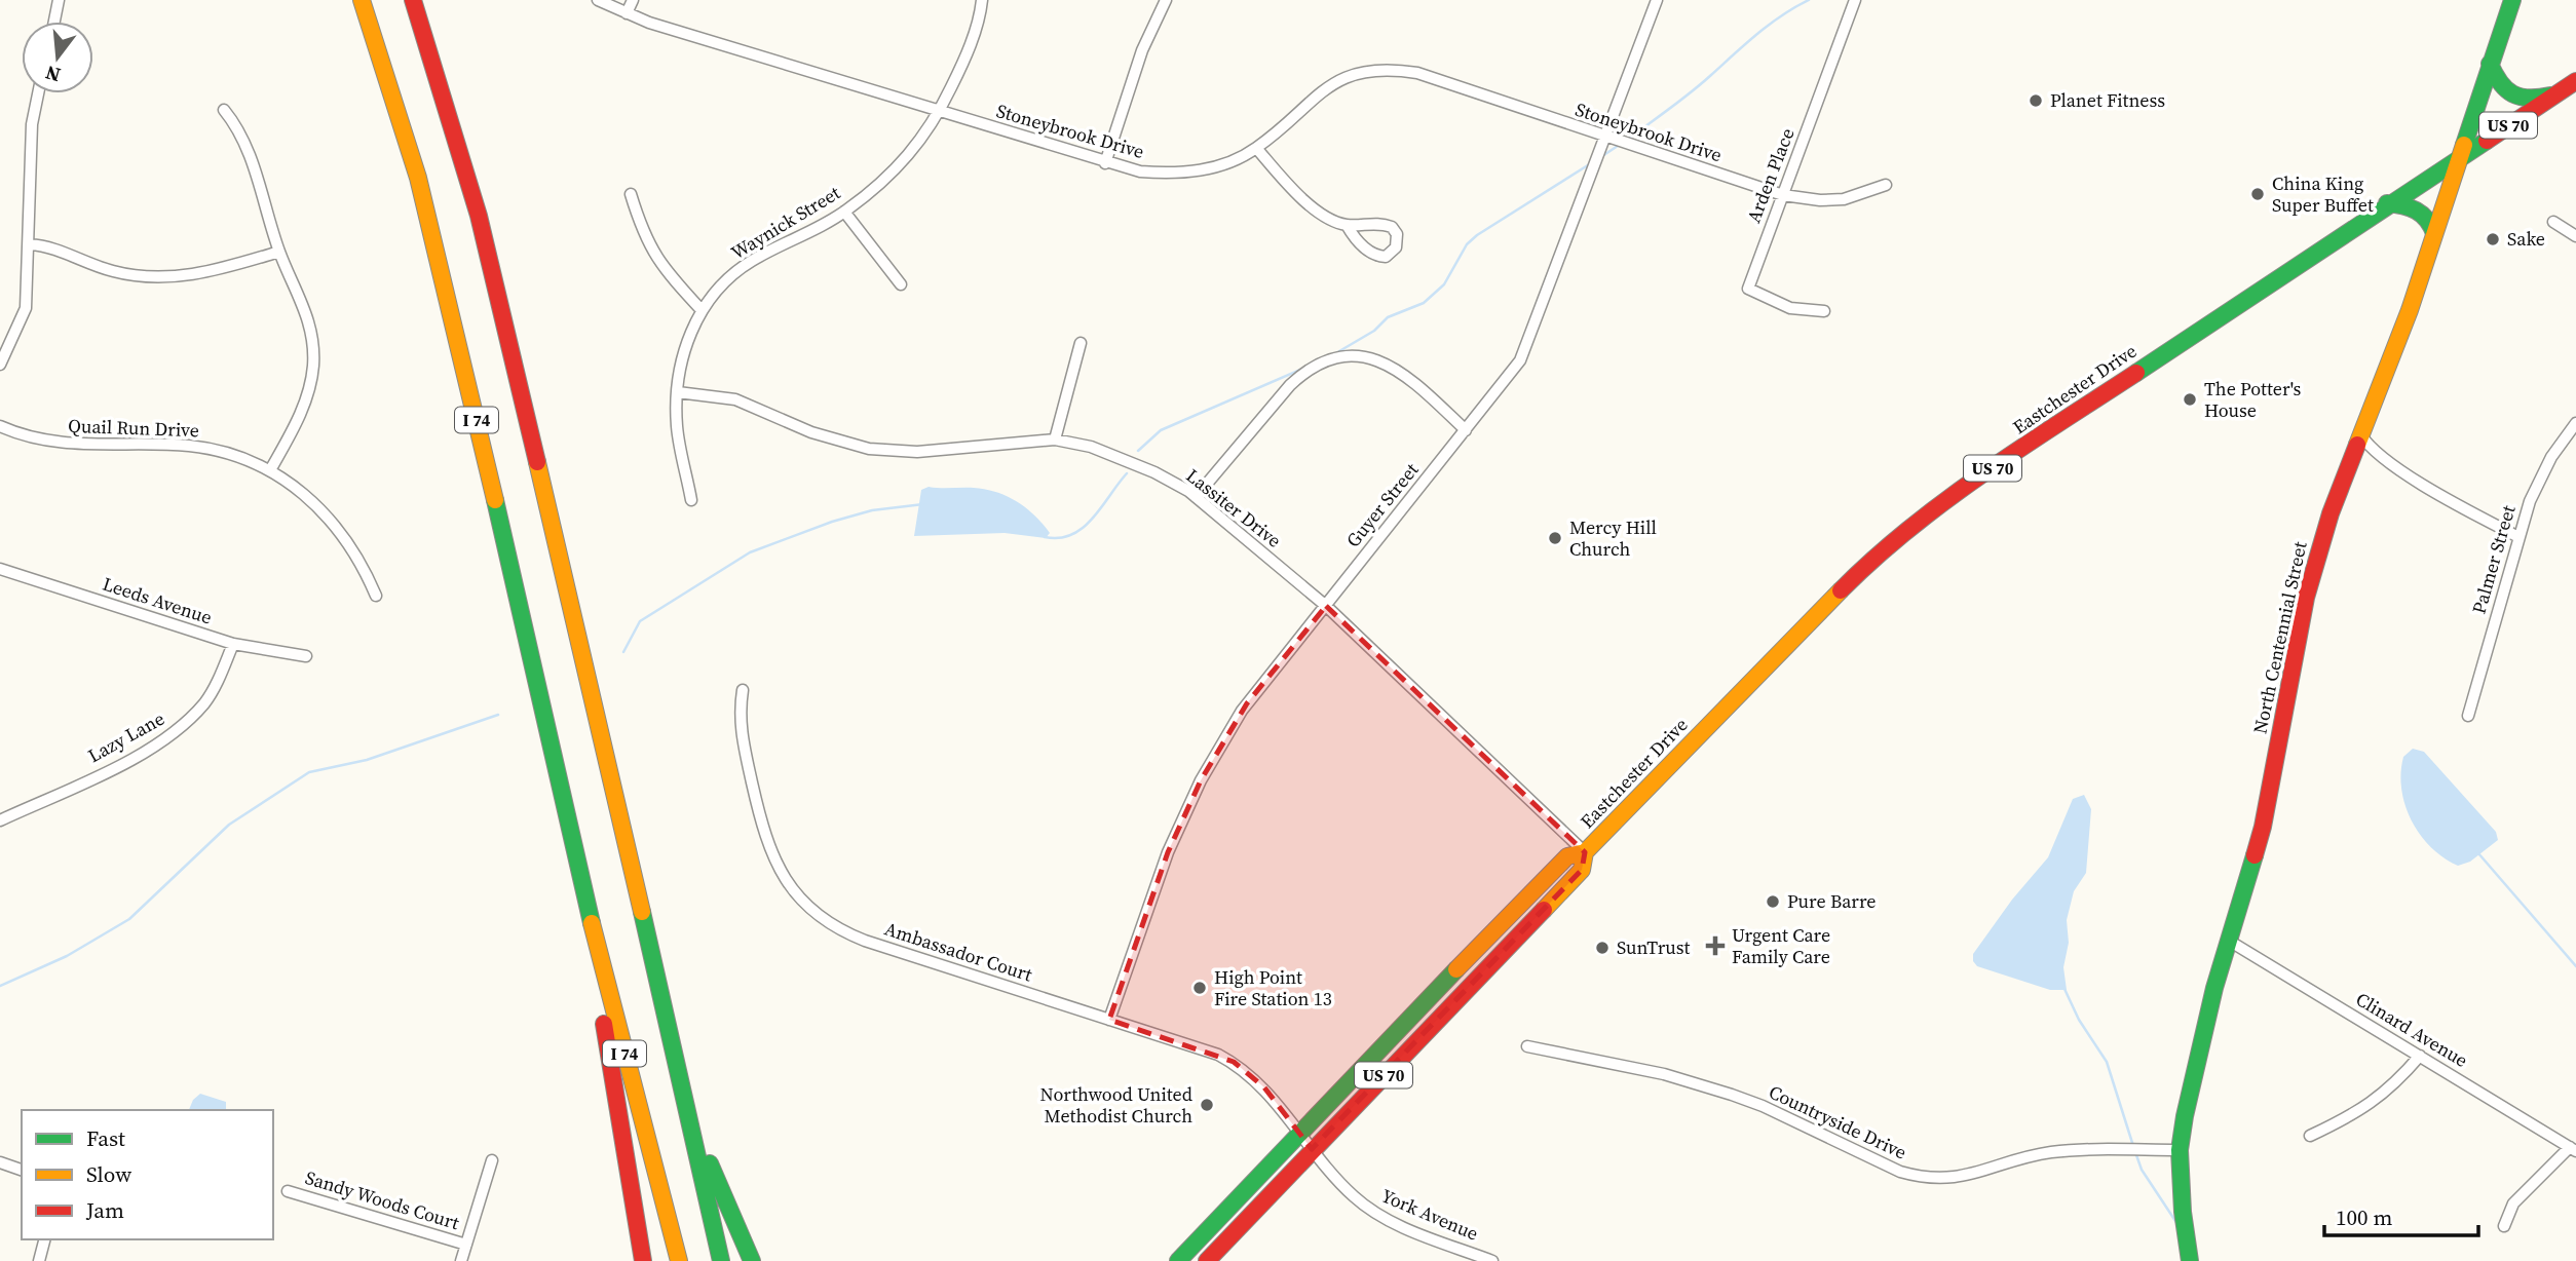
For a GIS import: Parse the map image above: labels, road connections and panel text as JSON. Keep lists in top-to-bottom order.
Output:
{
  "streets": {
    "main road": [
      "US 70",
      "Eastchester Drive",
      "I 74",
      "North Centennial Street"
    ],
    "street": [
      "Stoneybrook Drive",
      "Arden Place",
      "Waynick Street",
      "Quail Run Drive",
      "Guyer Street",
      "Lassiter Drive",
      "Palmer Street",
      "Leeds Avenue",
      "Lazy Lane",
      "Ambassador Court",
      "Clinard Avenue",
      "Countryside Drive",
      "Sandy Woods Court",
      "York Avenue"
    ]
  },
  "crossings": [
    ["Stoneybrook Drive", "Arden Place"],
    ["Stoneybrook Drive", "Waynick Street"],
    ["Stoneybrook Drive", "Guyer Street"],
    ["Waynick Street", "Lassiter Drive"],
    ["Eastchester Drive", "Lassiter Drive"],
    ["Eastchester Drive", "North Centennial Street"],
    ["Eastchester Drive", "Ambassador Court"],
    ["Eastchester Drive", "York Avenue"],
    ["Guyer Street", "Lassiter Drive"],
    ["Guyer Street", "Ambassador Court"],
    ["Leeds Avenue", "Lazy Lane"],
    ["North Centennial Street", "Clinard Avenue"],
    ["North Centennial Street", "Countryside Drive"],
    ["Ambassador Court", "York Avenue"]
  ],
  "places": {
    "other": [
      "Planet Fitness",
      "China King Super Buffet",
      "Sake",
      "The Potter's House",
      "Mercy Hill Church",
      "Pure Barre",
      "SunTrust",
      "High Point Fire Station 13",
      "Northwood United Methodist Church"
    ],
    "health": ["Urgent Care Family Care"]
  },
  "legend": ["Fast", "Slow", "Jam"],
  "scale_bar": "100 m",
  "north": "bottom"
}
